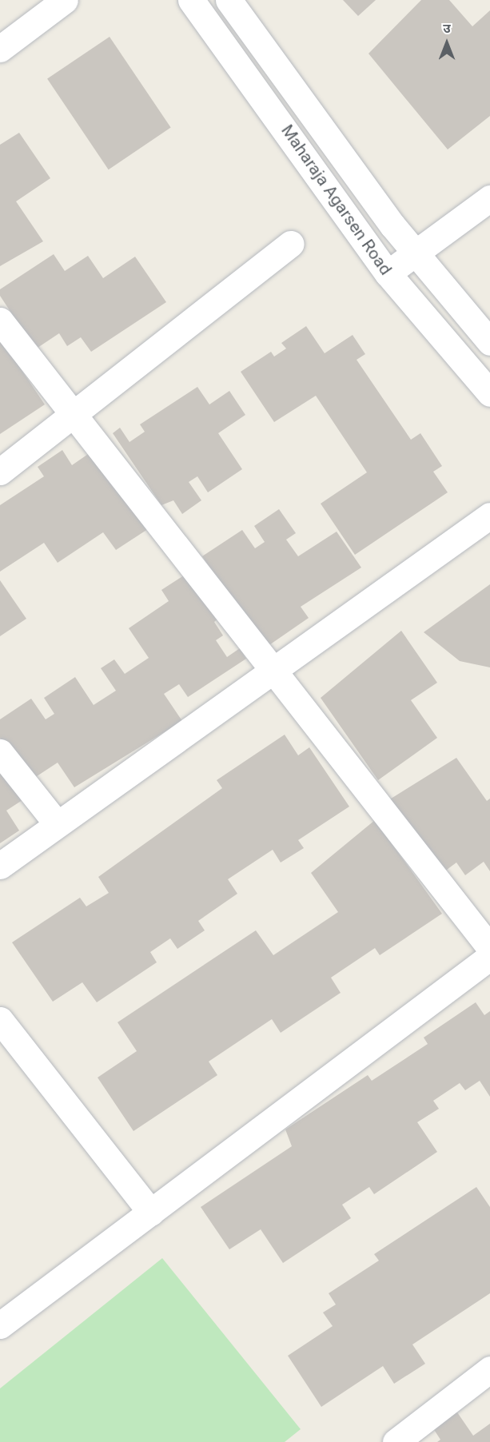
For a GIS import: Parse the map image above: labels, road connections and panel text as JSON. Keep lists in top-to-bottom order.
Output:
{
  "streets": {
    "street": ["Maharaja Agarsen Road"]
  },
  "north": "top"
}
